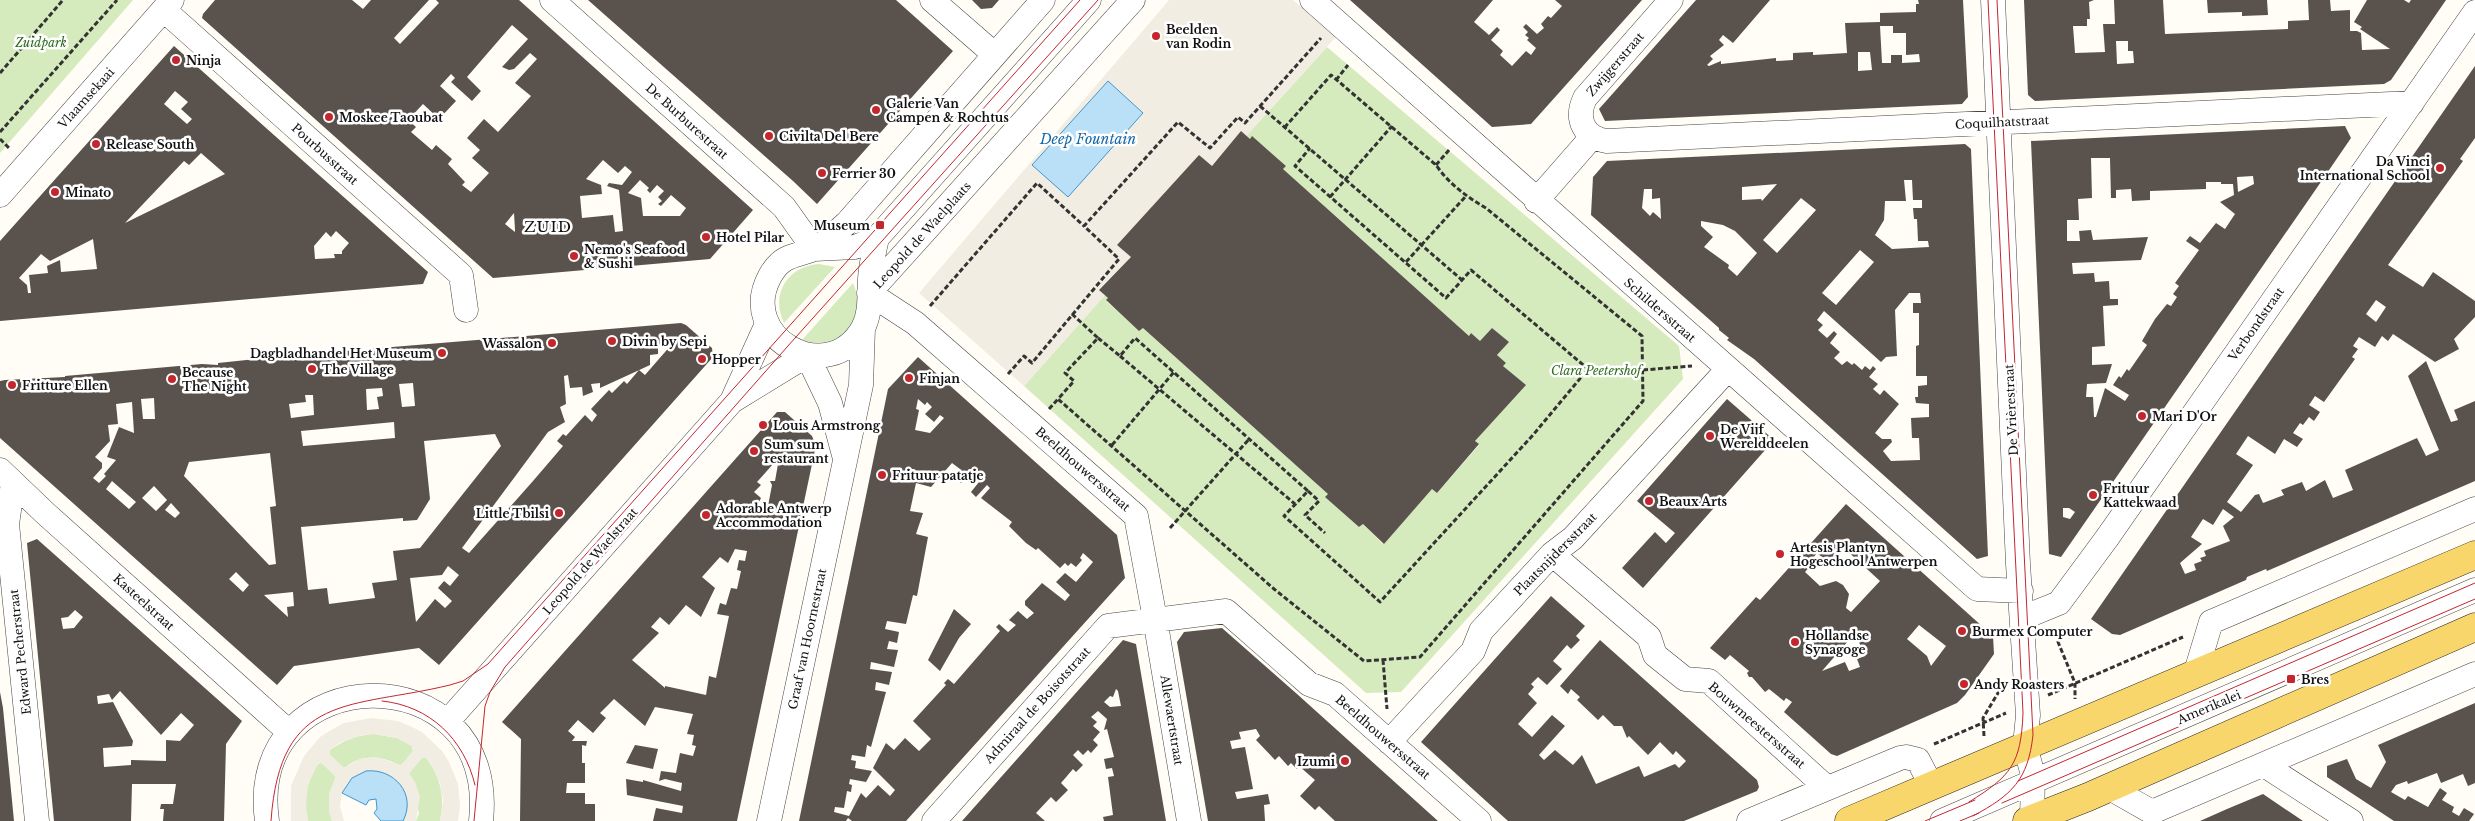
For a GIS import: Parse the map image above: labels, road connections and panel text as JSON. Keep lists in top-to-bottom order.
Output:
{
  "streets": {
    "street": [
      "Zwijgerstraat",
      "Vlaamsekaai",
      "De Burburestraat",
      "Coquilhatstraat",
      "Pourbusstraat",
      "Leopold de Waelplaats",
      "Schildersstraat",
      "Verbondstraat",
      "De Vrièrestraat",
      "Beeldhouwersstraat",
      "Plaatsnijdersstraat",
      "Leopold de Waelstraat",
      "Kasteelstraat",
      "Graaf van Hoornestraat",
      "Edward Pecherstraat",
      "Admiraal de Boisotstraat",
      "Amerikalei",
      "Allewaertstraat",
      "Bouwmeestersstraat"
    ]
  },
  "crossings": [
    ["Zwijgerstraat", "Coquilhatstraat"],
    ["Vlaamsekaai", "Pourbusstraat"],
    ["Coquilhatstraat", "Verbondstraat"],
    ["Coquilhatstraat", "De Vrièrestraat"],
    ["Leopold de Waelplaats", "Beeldhouwersstraat"],
    ["Leopold de Waelplaats", "Leopold de Waelstraat"],
    ["Leopold de Waelplaats", "Graaf van Hoornestraat"],
    ["Schildersstraat", "De Vrièrestraat"],
    ["Schildersstraat", "Plaatsnijdersstraat"],
    ["Verbondstraat", "De Vrièrestraat"],
    ["De Vrièrestraat", "Amerikalei"],
    ["Beeldhouwersstraat", "Plaatsnijdersstraat"],
    ["Beeldhouwersstraat", "Admiraal de Boisotstraat"],
    ["Beeldhouwersstraat", "Allewaertstraat"],
    ["Plaatsnijdersstraat", "Bouwmeestersstraat"],
    ["Leopold de Waelstraat", "Graaf van Hoornestraat"],
    ["Kasteelstraat", "Edward Pecherstraat"],
    ["Admiraal de Boisotstraat", "Allewaertstraat"]
  ],
  "districts": ["ZUID"],
  "water": ["Deep Fountain"],
  "parks": ["Zuidpark", "Clara Peetershof"],
  "places": {
    "other": [
      "Beelden van Rodin",
      "Ninja",
      "Galerie Van Campen & Rochtus",
      "Moskee Taoubat",
      "Civilta Del Bere",
      "Release South",
      "Da Vinci International School",
      "Ferrier 30",
      "Minato",
      "Hotel Pilar",
      "Nemo's Seafood & Sushi",
      "Divin by Sepi",
      "Wassalon",
      "Dagbladhandel Het Museum",
      "Hopper",
      "The Village",
      "Finjan",
      "Because The Night",
      "Fritture Ellen",
      "Mari D'Or",
      "Louis Armstrong",
      "De Vijf Werelddeelen",
      "Sum sum restaurant",
      "Frituur patatje",
      "Frituur Kattekwaad",
      "Beaux Arts",
      "Little Tbilsi",
      "Adorable Antwerp Accommodation",
      "Artesis Plantyn Hogeschool Antwerpen",
      "Burmex Computer",
      "Hollandse Synagoge",
      "Andy Roasters",
      "Izumi"
    ],
    "transit": ["Museum", "Bres"]
  }
}
